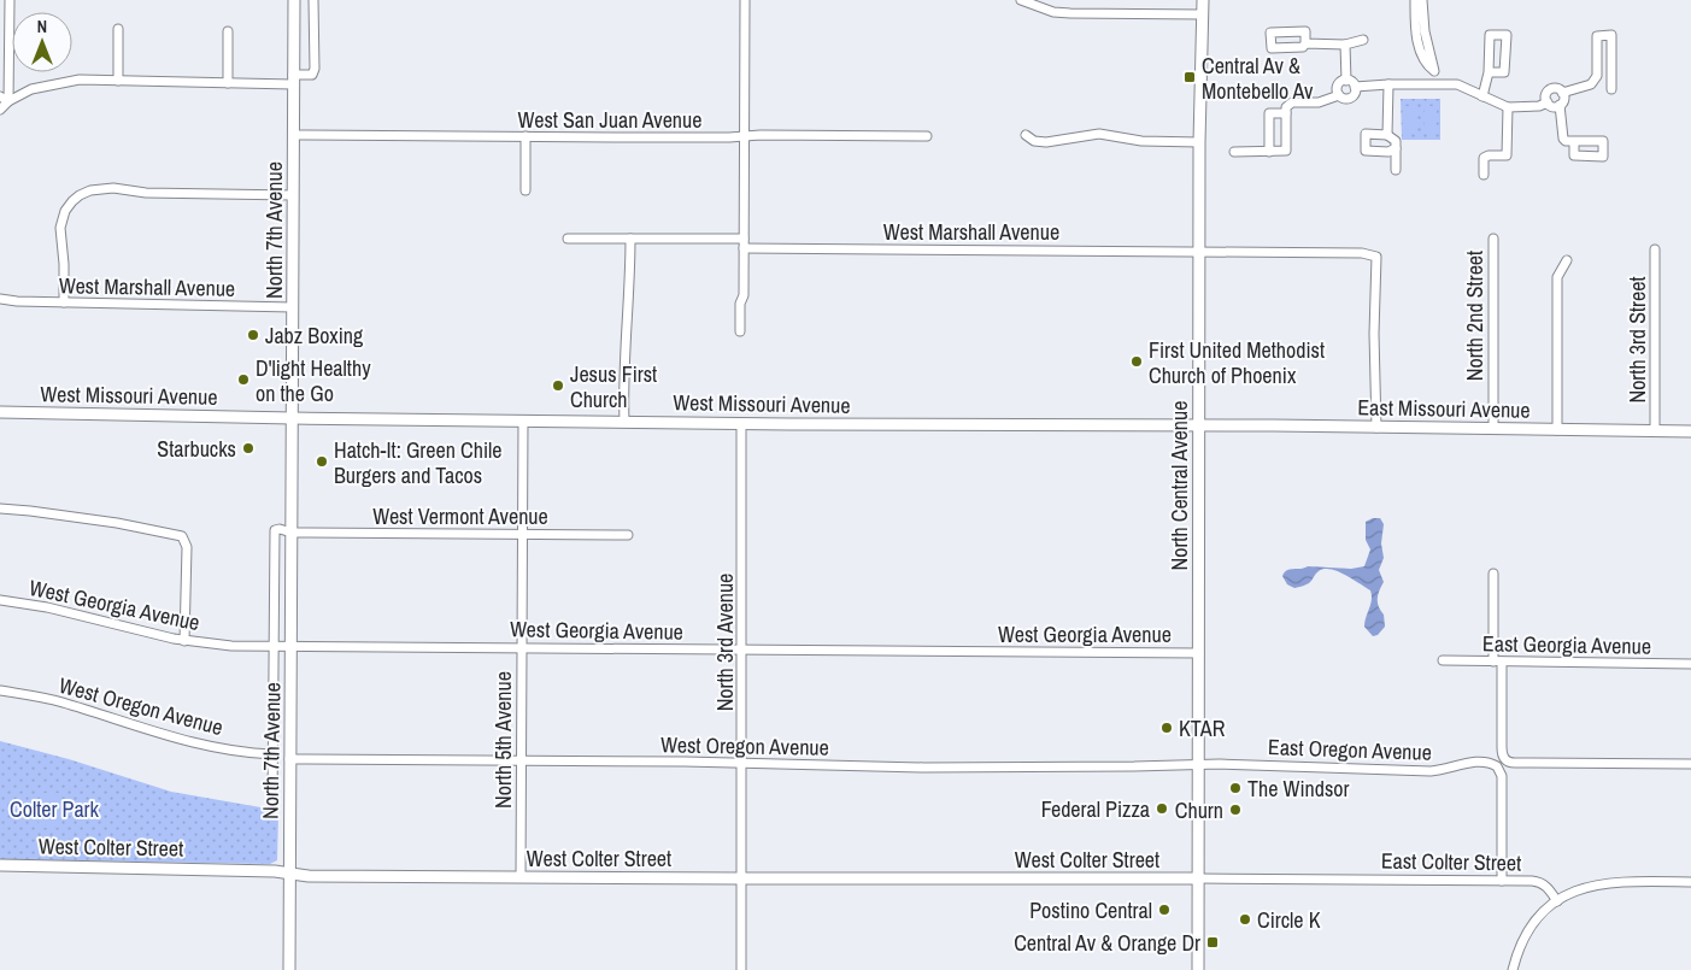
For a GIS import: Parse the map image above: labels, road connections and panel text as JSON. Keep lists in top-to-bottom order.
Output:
{
  "streets": {
    "main road": [
      "North 7th Avenue",
      "West Missouri Avenue",
      "East Missouri Avenue",
      "North Central Avenue",
      "West Colter Street"
    ],
    "street": [
      "West San Juan Avenue",
      "West Marshall Avenue",
      "North 2nd Street",
      "North 3rd Street",
      "West Vermont Avenue",
      "West Georgia Avenue",
      "North 3rd Avenue",
      "East Georgia Avenue",
      "West Oregon Avenue",
      "North 5th Avenue",
      "East Oregon Avenue",
      "East Colter Street"
    ]
  },
  "crossings": [
    ["West San Juan Avenue", "North 7th Avenue"],
    ["North 7th Avenue", "West Marshall Avenue"],
    ["North 7th Avenue", "West Missouri Avenue"],
    ["North 7th Avenue", "West Vermont Avenue"],
    ["North 7th Avenue", "West Georgia Avenue"],
    ["North 7th Avenue", "West Oregon Avenue"],
    ["North 7th Avenue", "West Colter Street"],
    ["West Marshall Avenue", "East Missouri Avenue"],
    ["West Marshall Avenue", "North Central Avenue"],
    ["North 2nd Street", "East Missouri Avenue"],
    ["North 3rd Street", "East Missouri Avenue"],
    ["West Missouri Avenue", "East Missouri Avenue"],
    ["West Missouri Avenue", "North Central Avenue"],
    ["West Missouri Avenue", "North 3rd Avenue"],
    ["West Missouri Avenue", "North 5th Avenue"],
    ["East Missouri Avenue", "North Central Avenue"],
    ["North Central Avenue", "West Georgia Avenue"],
    ["North Central Avenue", "West Oregon Avenue"],
    ["North Central Avenue", "East Oregon Avenue"],
    ["North Central Avenue", "West Colter Street"],
    ["North Central Avenue", "East Colter Street"],
    ["West Vermont Avenue", "North 5th Avenue"],
    ["West Georgia Avenue", "North 3rd Avenue"],
    ["West Georgia Avenue", "North 5th Avenue"],
    ["North 3rd Avenue", "West Oregon Avenue"],
    ["North 3rd Avenue", "West Colter Street"],
    ["West Oregon Avenue", "North 5th Avenue"],
    ["West Oregon Avenue", "East Oregon Avenue"],
    ["North 5th Avenue", "West Colter Street"],
    ["East Oregon Avenue", "East Colter Street"],
    ["West Colter Street", "East Colter Street"]
  ],
  "parks": ["Colter Park"],
  "places": {
    "transit": ["Central Av & Montebello Av", "Central Av & Orange Dr"],
    "other": [
      "Jabz Boxing",
      "First United Methodist Church of Phoenix",
      "D'light Healthy on the Go",
      "Jesus First Church",
      "Starbucks",
      "Hatch-It: Green Chile Burgers and Tacos",
      "KTAR",
      "The Windsor",
      "Federal Pizza",
      "Churn",
      "Postino Central",
      "Circle K"
    ]
  },
  "north": "top"
}
